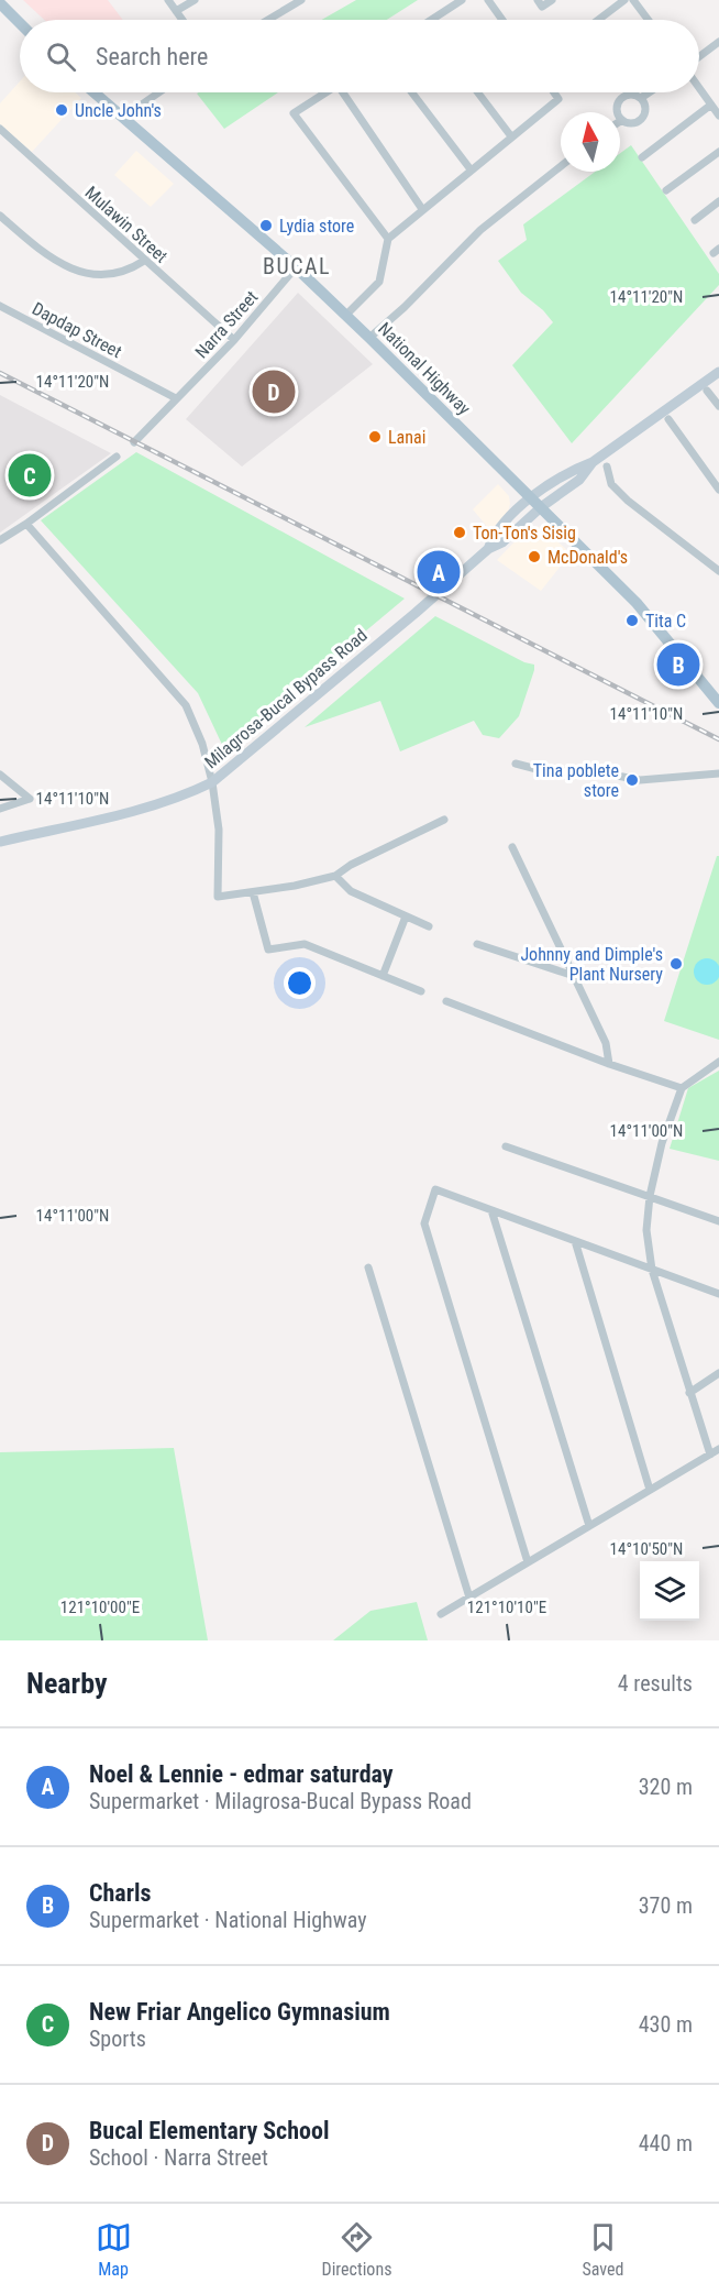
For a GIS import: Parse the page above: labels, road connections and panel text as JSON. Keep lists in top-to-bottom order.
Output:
{
  "streets": {
    "main road": ["National Highway", "Milagrosa-Bucal Bypass Road"],
    "street": ["Mulawin Street", "Narra Street", "Dapdap Street"]
  },
  "crossings": [
    ["Mulawin Street", "Narra Street"],
    ["Narra Street", "Dapdap Street"],
    ["Narra Street", "National Highway"],
    ["National Highway", "Milagrosa-Bucal Bypass Road"]
  ],
  "districts": ["BUCAL"],
  "places": [
    "Uncle John's",
    "Lydia store",
    "Lanai",
    "Ton-Ton's Sisig",
    "McDonald's",
    "Tita C",
    "Tina poblete store",
    "Johnny and Dimple's Plant Nursery"
  ],
  "north": "top",
  "page": {
    "search": "Search here",
    "pins": [
      "D",
      "C",
      "A",
      "B"
    ],
    "heading": ["Nearby", "4 results"],
    "list": [
      {
        "mark": "A",
        "name": "Noel & Lennie - edmar saturday",
        "note": "Supermarket · Milagrosa-Bucal Bypass Road",
        "value": "320 m"
      },
      {
        "mark": "B",
        "name": "Charls",
        "note": "Supermarket · National Highway",
        "value": "370 m"
      },
      {
        "mark": "C",
        "name": "New Friar Angelico Gymnasium",
        "note": "Sports",
        "value": "430 m"
      },
      {
        "mark": "D",
        "name": "Bucal Elementary School",
        "note": "School · Narra Street",
        "value": "440 m"
      }
    ],
    "nav": ["Map", "Directions", "Saved"]
  },
  "coordinates": [
    "14°11'20\"N",
    "14°11'10\"N",
    "14°11'00\"N",
    "14°10'50\"N",
    "121°10'00\"E",
    "121°10'10\"E"
  ]
}
